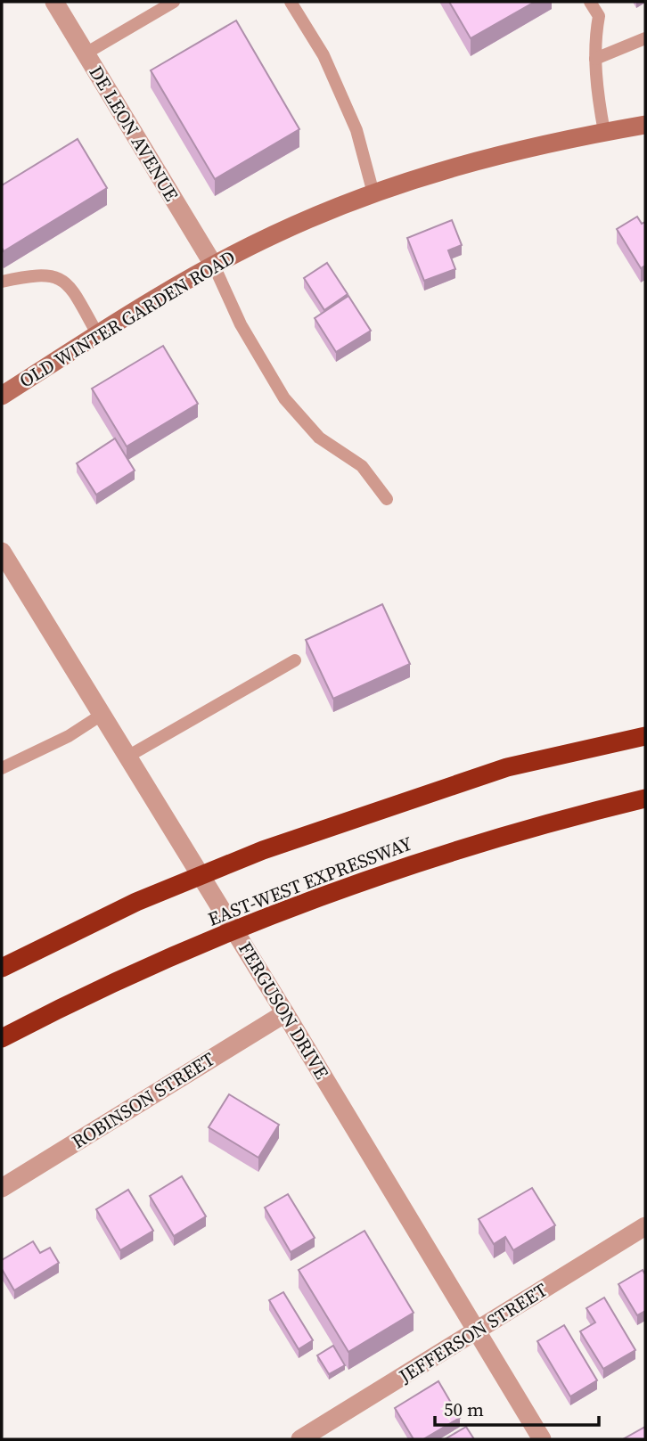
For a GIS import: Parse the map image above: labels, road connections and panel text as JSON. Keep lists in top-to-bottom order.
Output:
{
  "streets": {
    "highway": ["EAST-WEST EXPRESSWAY"],
    "main road": ["OLD WINTER GARDEN ROAD"],
    "street": [
      "DE LEON AVENUE",
      "FERGUSON DRIVE",
      "ROBINSON STREET",
      "JEFFERSON STREET"
    ]
  },
  "crossings": [
    ["DE LEON AVENUE", "OLD WINTER GARDEN ROAD"],
    ["FERGUSON DRIVE", "ROBINSON STREET"],
    ["FERGUSON DRIVE", "JEFFERSON STREET"]
  ],
  "scale_bar": "50 m"
}
